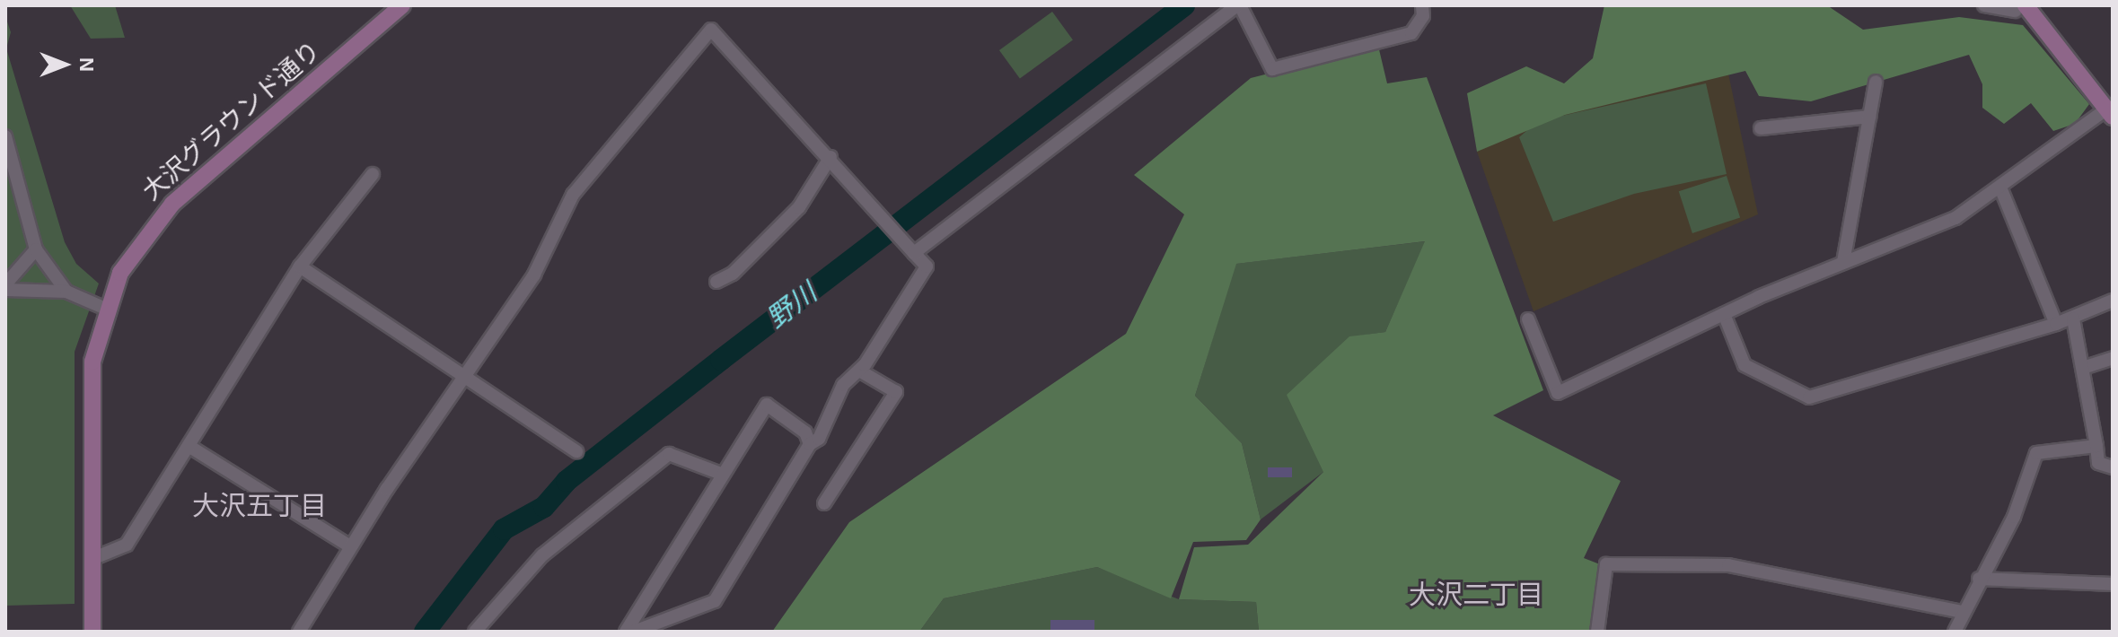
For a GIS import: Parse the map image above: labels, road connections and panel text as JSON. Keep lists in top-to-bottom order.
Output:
{
  "streets": {
    "street": ["大沢グラウンド通り"]
  },
  "districts": ["大沢五丁目", "大沢二丁目"],
  "water": ["野川"],
  "north": "right"
}
